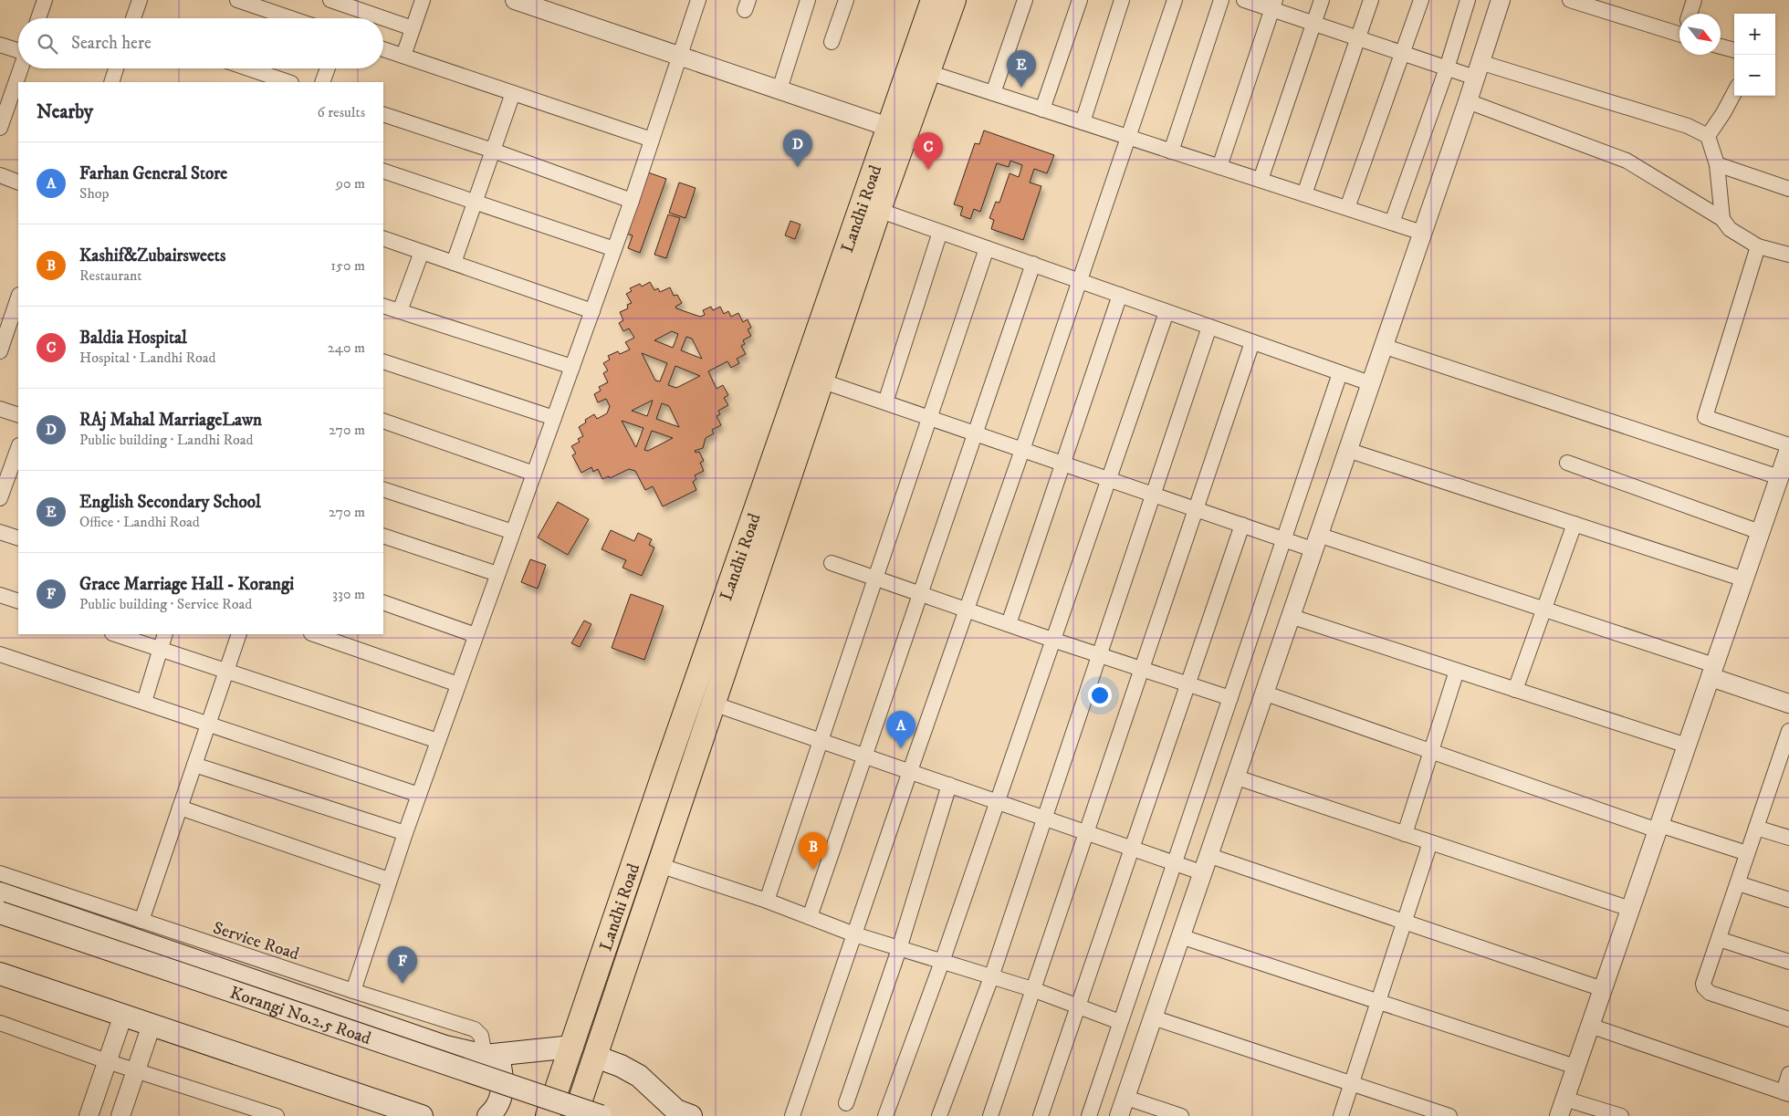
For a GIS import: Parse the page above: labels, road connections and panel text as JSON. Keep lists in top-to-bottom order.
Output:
{
  "streets": {
    "main road": ["Landhi Road", "Korangi No.2.5 Road"],
    "street": ["Service Road"]
  },
  "north": "bottom right",
  "page": {
    "map_buttons": ["+", "−"],
    "search": "Search here",
    "pins": [
      "E",
      "D",
      "C",
      "A",
      "B",
      "F"
    ],
    "heading": ["Nearby", "6 results"],
    "list": [
      {
        "mark": "A",
        "name": "Farhan General Store",
        "note": "Shop",
        "value": "90 m"
      },
      {
        "mark": "B",
        "name": "Kashif&Zubairsweets",
        "note": "Restaurant",
        "value": "150 m"
      },
      {
        "mark": "C",
        "name": "Baldia Hospital",
        "note": "Hospital · Landhi Road",
        "value": "240 m"
      },
      {
        "mark": "D",
        "name": "RAj Mahal MarriageLawn",
        "note": "Public building · Landhi Road",
        "value": "270 m"
      },
      {
        "mark": "E",
        "name": "English Secondary School",
        "note": "Office · Landhi Road",
        "value": "270 m"
      },
      {
        "mark": "F",
        "name": "Grace Marriage Hall - Korangi",
        "note": "Public building · Service Road",
        "value": "330 m"
      }
    ]
  }
}
